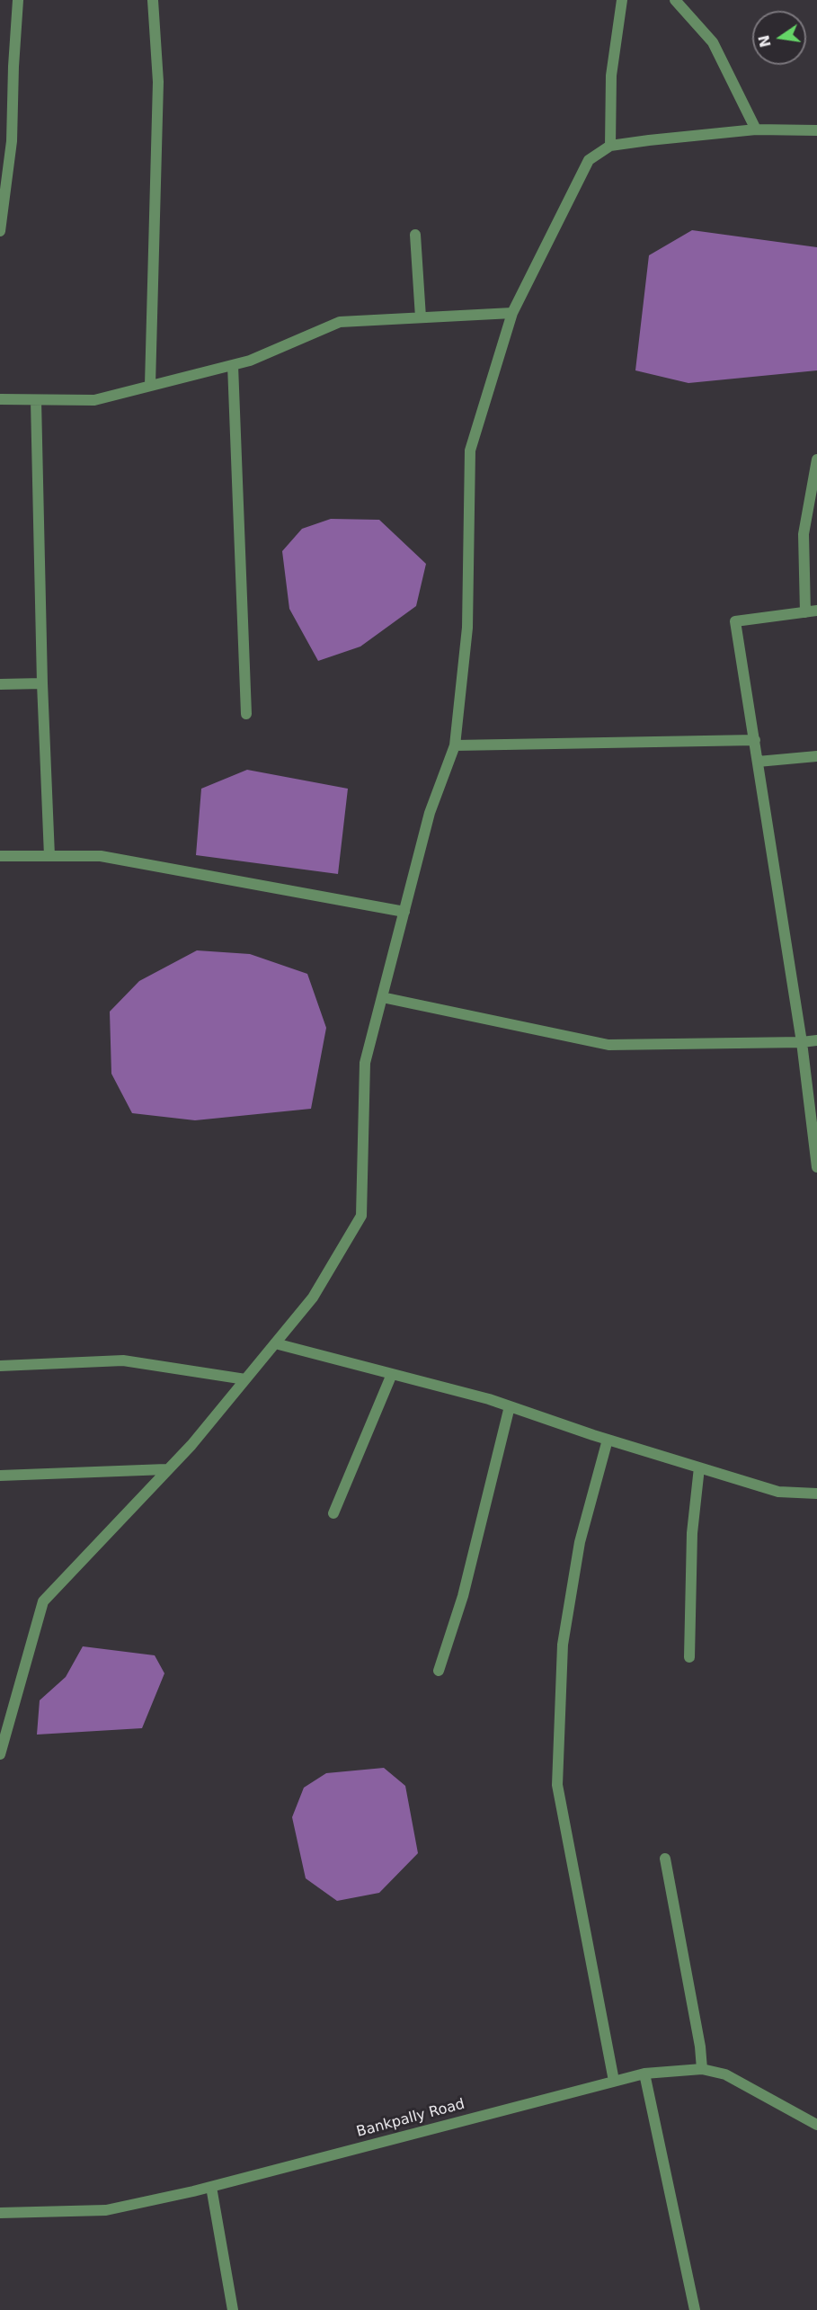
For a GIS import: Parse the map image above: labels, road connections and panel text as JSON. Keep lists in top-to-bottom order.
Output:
{
  "streets": {
    "street": ["Bankpally Road"]
  },
  "north": "left"
}
